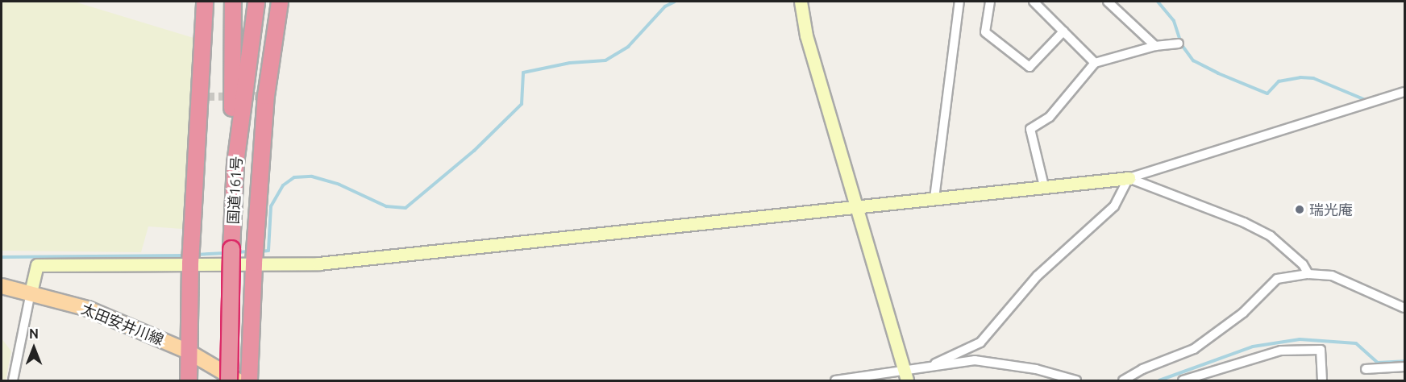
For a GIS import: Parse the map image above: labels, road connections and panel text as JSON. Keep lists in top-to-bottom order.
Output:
{
  "streets": {
    "highway": ["国道161号"],
    "main road": ["太田安井川線"]
  },
  "places": ["瑞光庵"],
  "north": "top"
}
